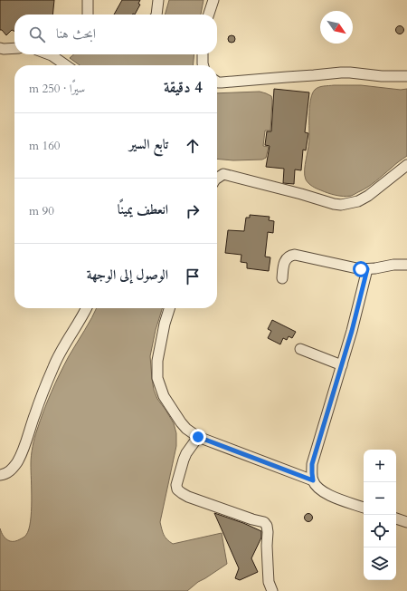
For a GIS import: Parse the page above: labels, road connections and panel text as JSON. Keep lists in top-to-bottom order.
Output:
{
  "north": "bottom right",
  "page": {
    "search": "ابحث هنا",
    "heading": ["4 دقيقة", "سيرًا · 250 m"],
    "list": [
      ["تابع السير", "160 m"],
      ["انعطف يمينًا", "90 m"],
      "الوصول إلى الوجهة"
    ],
    "map_buttons": ["+", "−"]
  }
}
